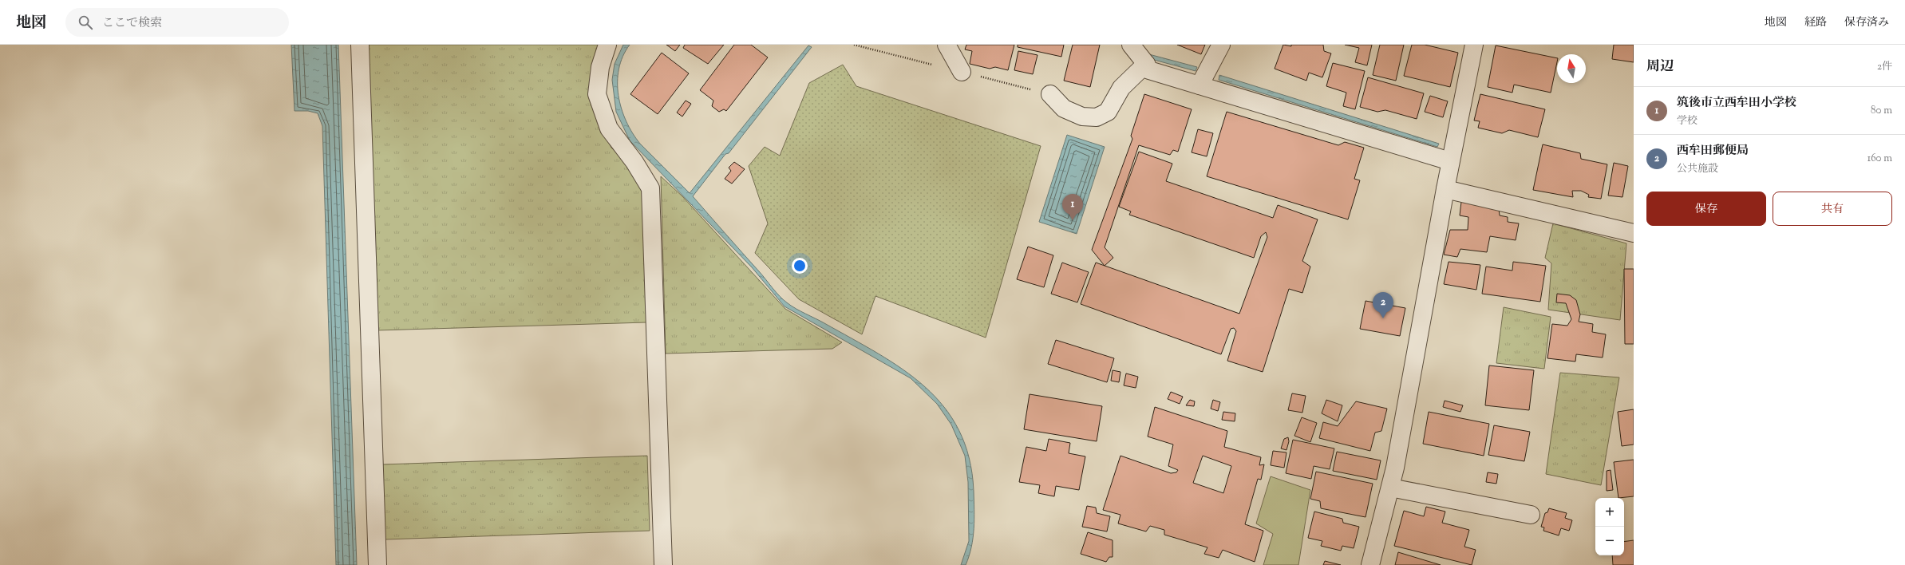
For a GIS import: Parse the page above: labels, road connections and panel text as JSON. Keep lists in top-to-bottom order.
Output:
{
  "north": "top",
  "page": {
    "header": "地図",
    "search": "ここで検索",
    "nav": ["地図", "経路", "保存済み"],
    "heading": ["周辺", "2件"],
    "list": [
      {
        "mark": "1",
        "name": "筑後市立西牟田小学校",
        "note": "学校",
        "value": "80 m"
      },
      {
        "mark": "2",
        "name": "西牟田郵便局",
        "note": "公共施設",
        "value": "160 m"
      }
    ],
    "buttons": ["保存", "共有"],
    "pins": ["1", "2"],
    "map_buttons": ["+", "−"]
  }
}
